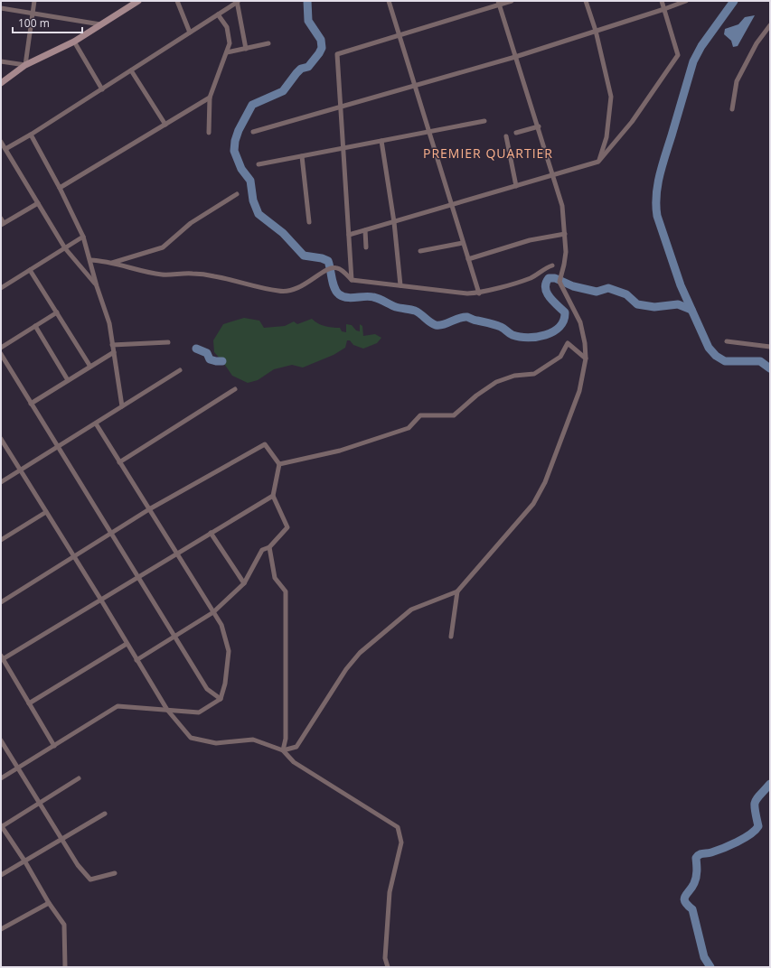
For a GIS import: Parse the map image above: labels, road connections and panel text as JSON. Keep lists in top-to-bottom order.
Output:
{
  "districts": ["PREMIER QUARTIER"],
  "scale_bar": "100 m"
}
